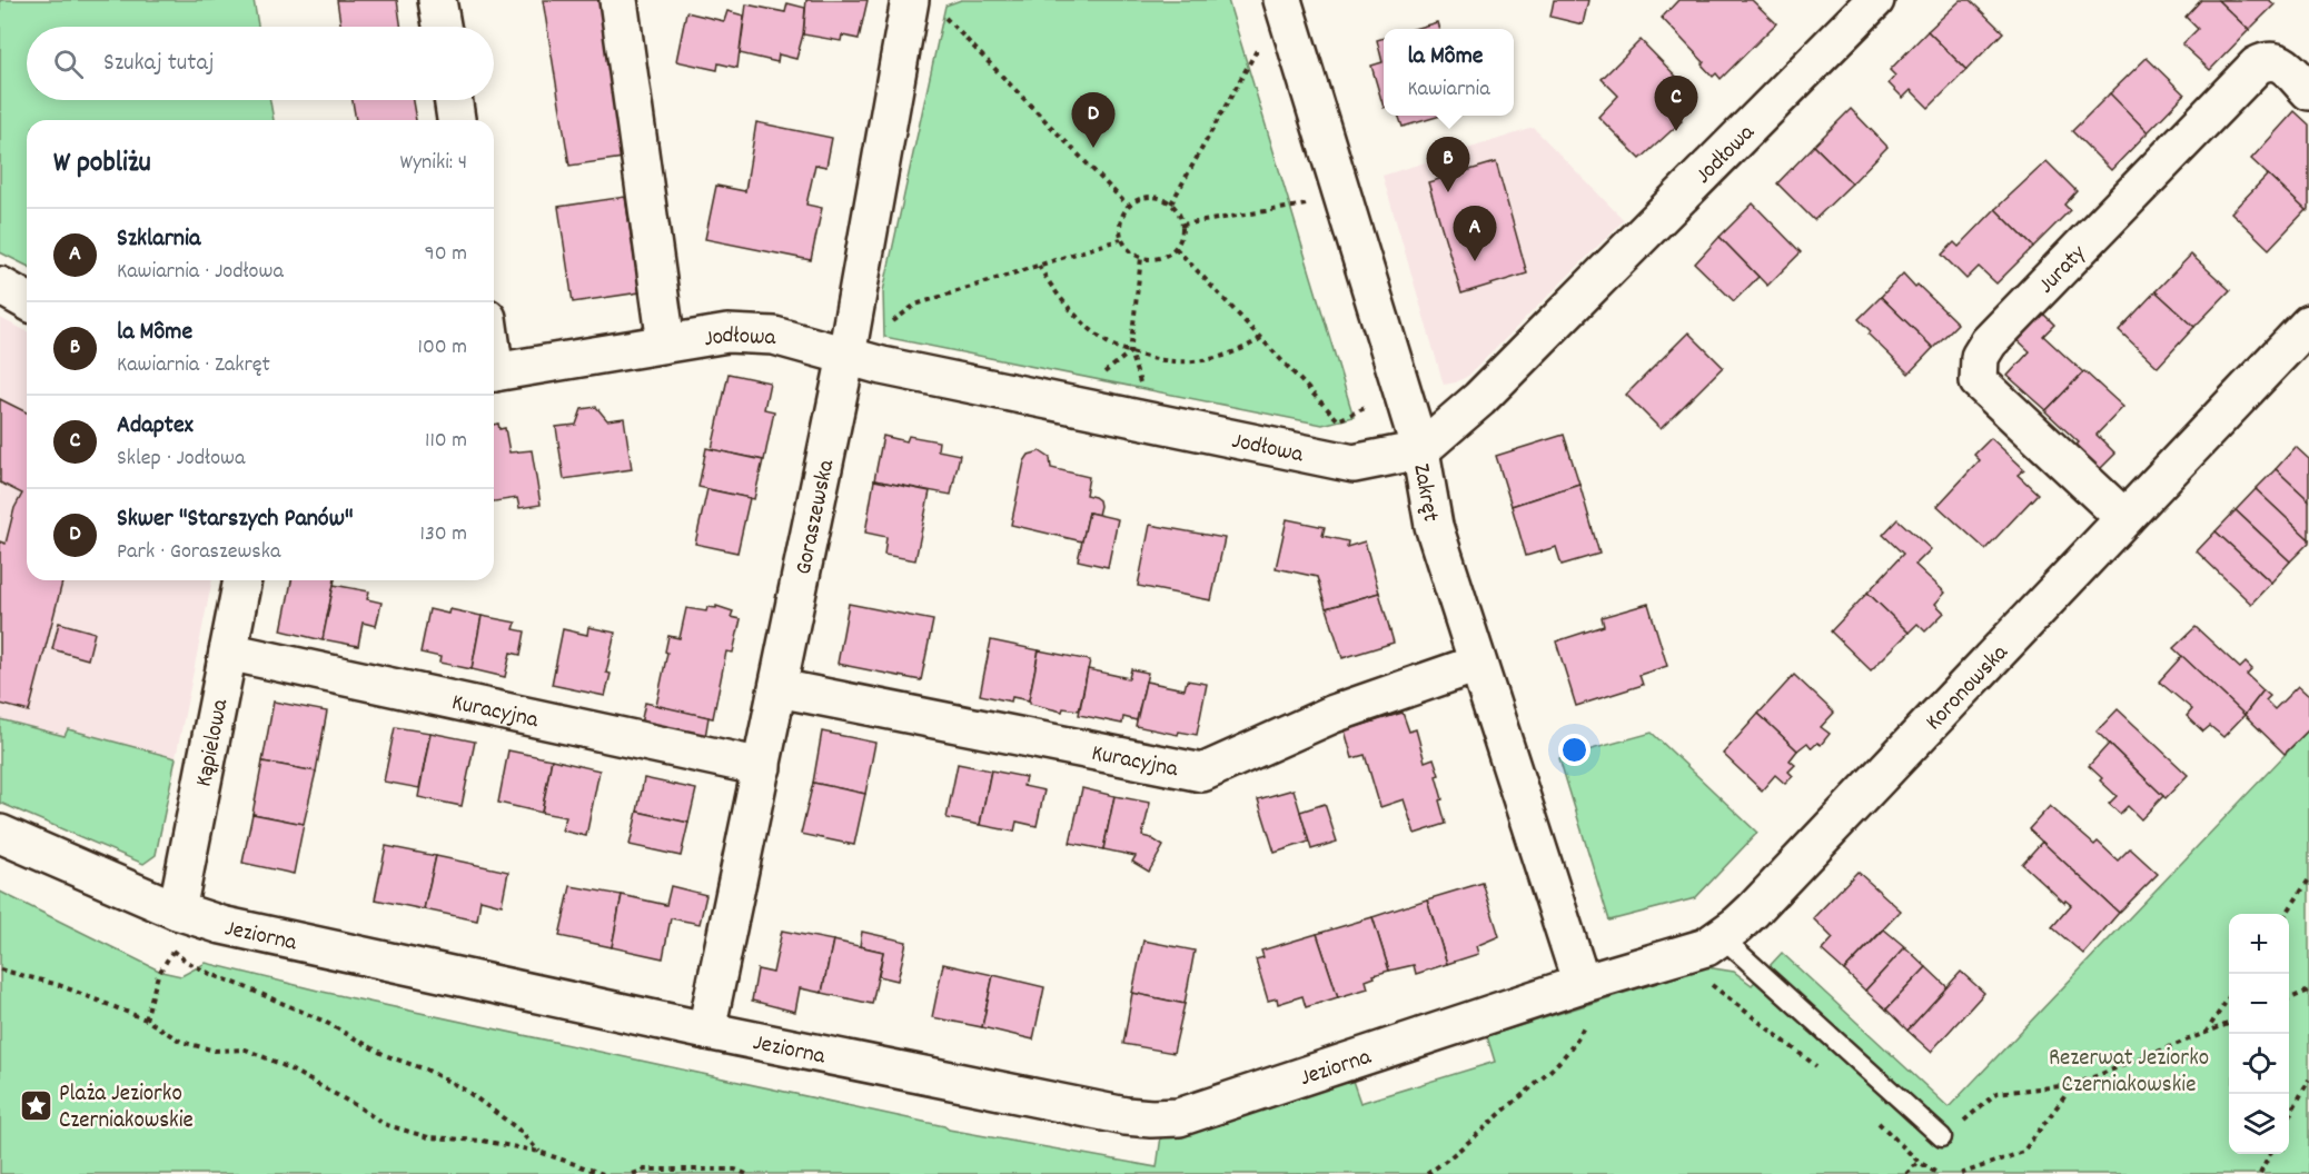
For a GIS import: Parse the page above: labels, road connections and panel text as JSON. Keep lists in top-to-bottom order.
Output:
{
  "streets": {
    "street": [
      "Jodłowa",
      "Juraty",
      "Zakręt",
      "Goraszewska",
      "Koronowska",
      "Kuracyjna",
      "Kąpielowa",
      "Jeziorna"
    ]
  },
  "crossings": [
    ["Jodłowa", "Zakręt"],
    ["Jodłowa", "Goraszewska"],
    ["Juraty", "Koronowska"],
    ["Zakręt", "Koronowska"],
    ["Zakręt", "Kuracyjna"],
    ["Zakręt", "Jeziorna"],
    ["Goraszewska", "Kuracyjna"],
    ["Goraszewska", "Jeziorna"],
    ["Koronowska", "Jeziorna"],
    ["Kuracyjna", "Kąpielowa"],
    ["Kąpielowa", "Jeziorna"]
  ],
  "parks": ["Rezerwat Jeziorko Czerniakowskie"],
  "places": {
    "place": ["Plaża Jeziorko Czerniakowskie"]
  },
  "page": {
    "search": "Szukaj tutaj",
    "popup": ["la Môme", "Kawiarnia"],
    "pins": [
      "C",
      "D",
      "B",
      "A"
    ],
    "heading": ["W pobliżu", "Wyniki: 4"],
    "list": [
      {
        "mark": "A",
        "name": "Szklarnia",
        "note": "Kawiarnia · Jodłowa",
        "value": "90 m"
      },
      {
        "mark": "B",
        "name": "la Môme",
        "note": "Kawiarnia · Zakręt",
        "value": "100 m"
      },
      {
        "mark": "C",
        "name": "Adaptex",
        "note": "Sklep · Jodłowa",
        "value": "110 m"
      },
      {
        "mark": "D",
        "name": "Skwer \"Starszych Panów\"",
        "note": "Park · Goraszewska",
        "value": "130 m"
      }
    ],
    "map_buttons": ["+", "−"]
  }
}
